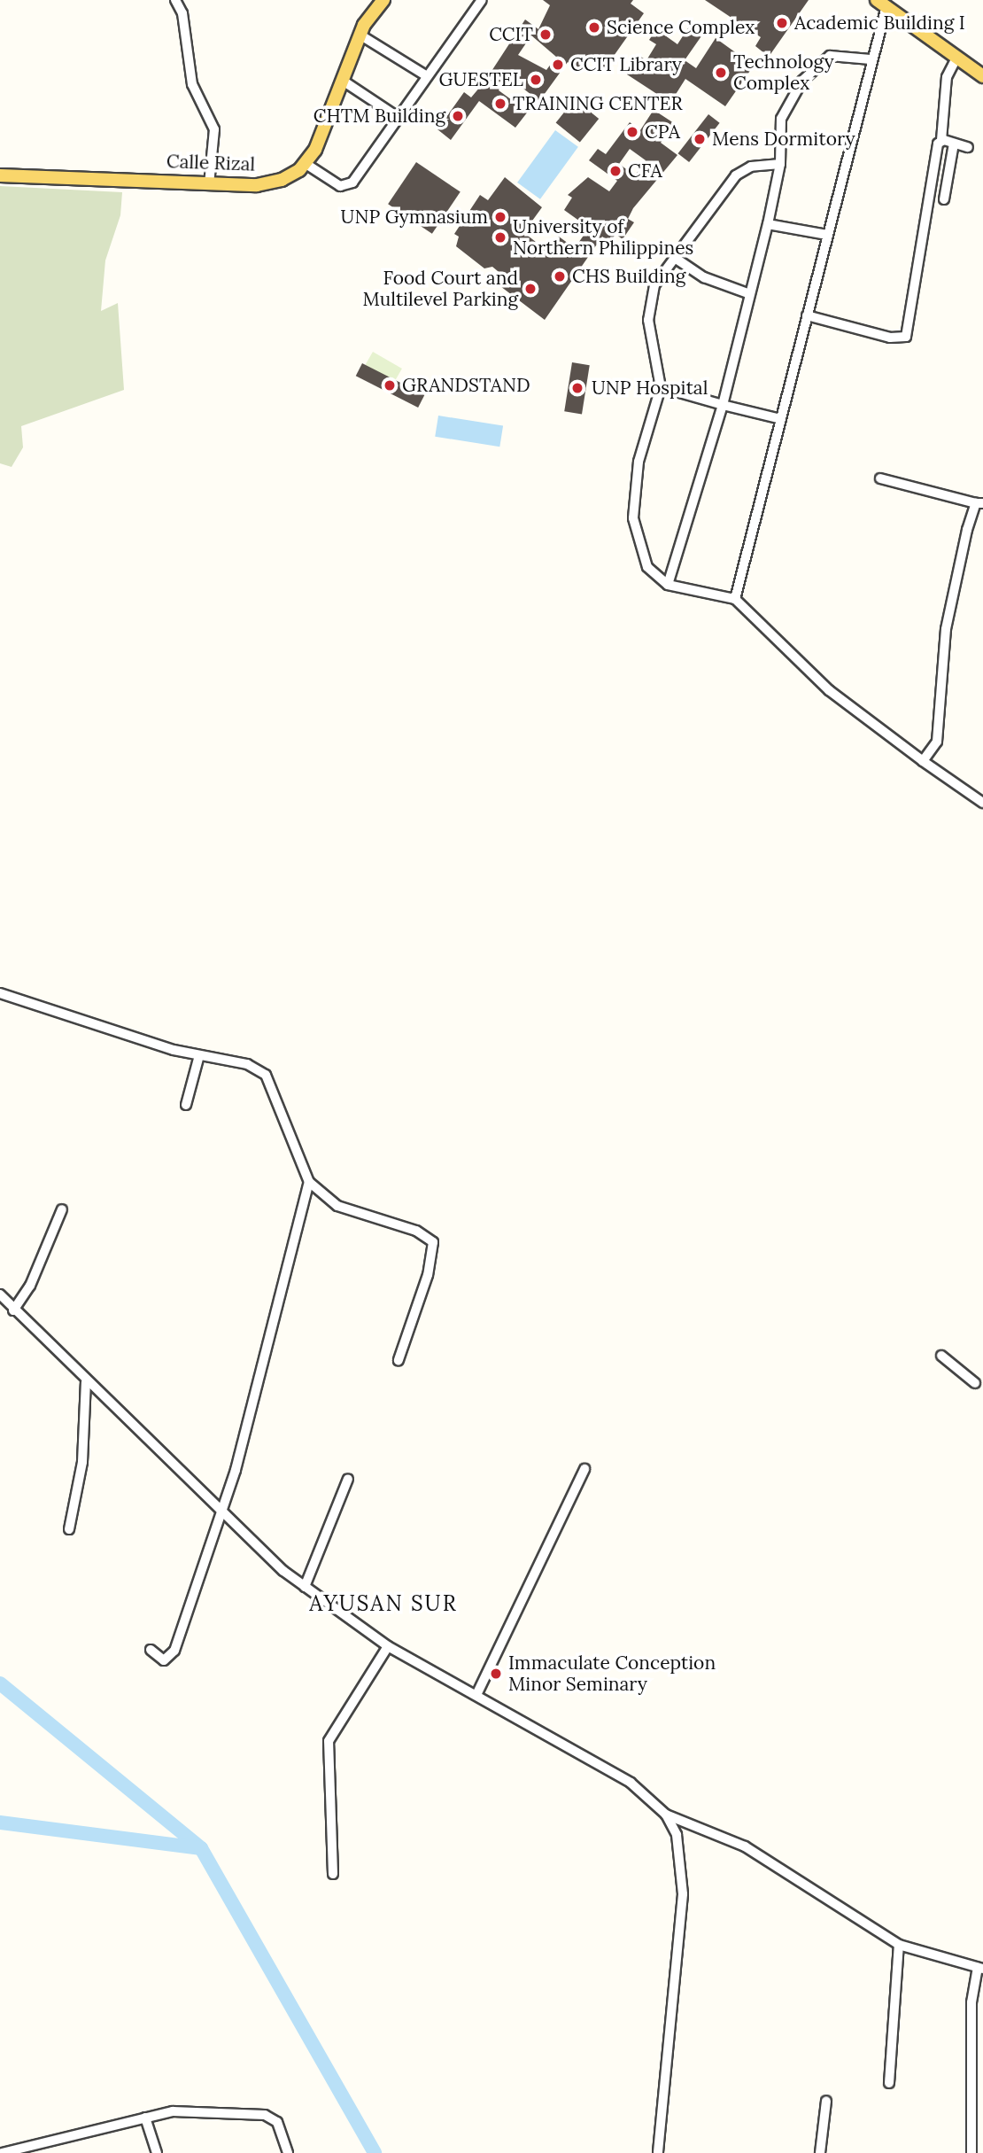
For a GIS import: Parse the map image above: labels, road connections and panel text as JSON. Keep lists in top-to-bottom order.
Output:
{
  "streets": {
    "main road": ["Calle Rizal"]
  },
  "districts": ["AYUSAN SUR"],
  "places": [
    "Academic Building I",
    "Science Complex",
    "CCIT",
    "CCIT Library",
    "Technology Complex",
    "GUESTEL",
    "TRAINING CENTER",
    "CHTM Building",
    "CPA",
    "Mens Dormitory",
    "CFA",
    "UNP Gymnasium",
    "University of Northern Philippines",
    "CHS Building",
    "Food Court and Multilevel Parking",
    "GRANDSTAND",
    "UNP Hospital",
    "Immaculate Conception Minor Seminary"
  ]
}
